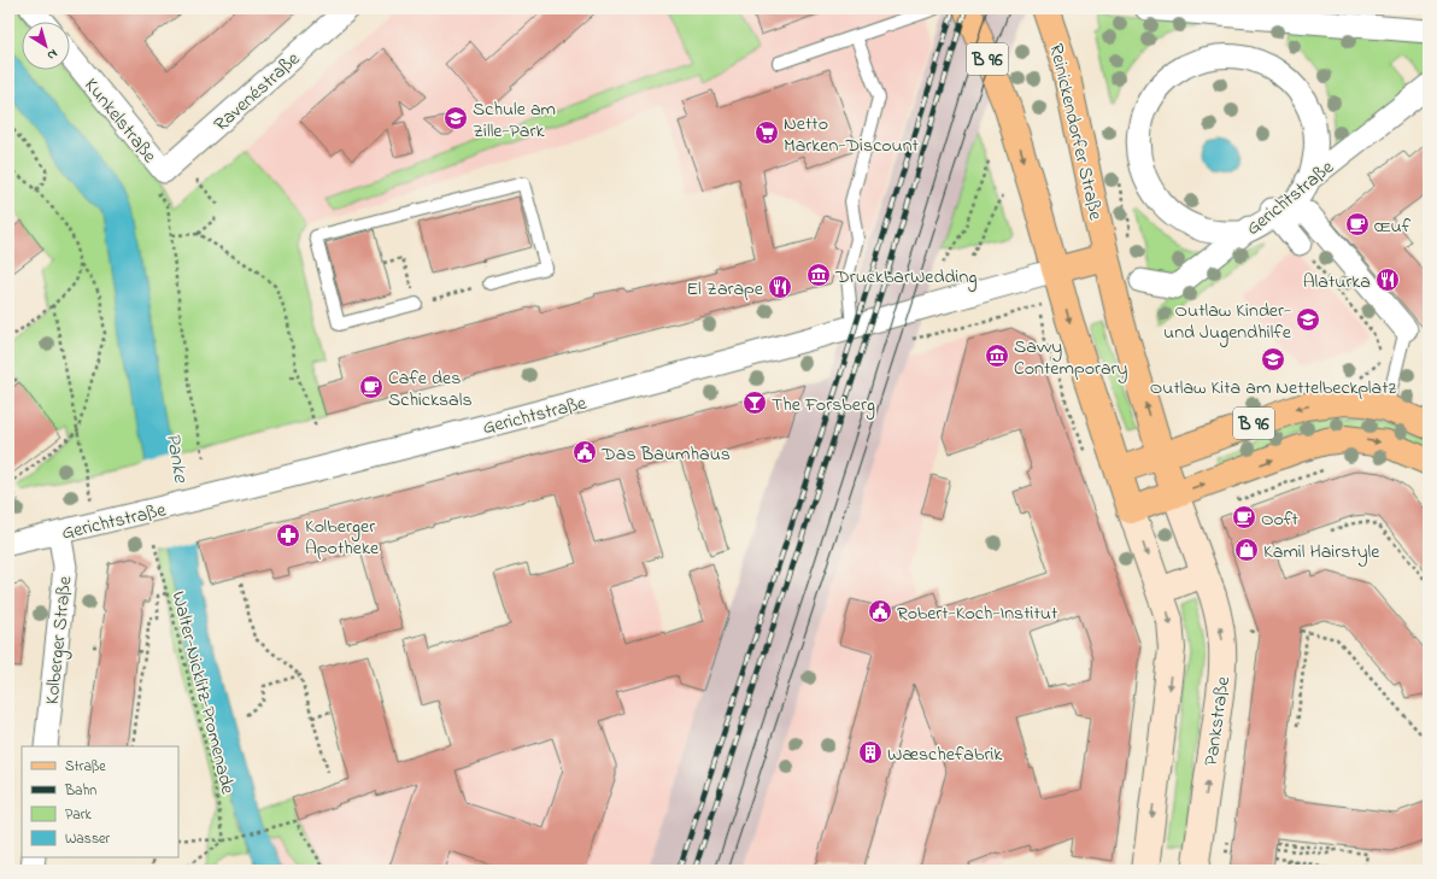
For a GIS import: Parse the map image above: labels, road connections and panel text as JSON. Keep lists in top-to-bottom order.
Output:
{
  "streets": {
    "main road": ["B 96", "Reinickendorfer Straße", "Pankstraße"],
    "street": [
      "Ravenéstraße",
      "Kunkelstraße",
      "Gerichtstraße",
      "Kolberger Straße"
    ],
    "path": ["Walter-Nicklitz-Promenade"]
  },
  "crossings": [
    ["B 96", "Reinickendorfer Straße"],
    ["B 96", "Gerichtstraße"],
    ["B 96", "Pankstraße"],
    ["Ravenéstraße", "Kunkelstraße"],
    ["Reinickendorfer Straße", "Pankstraße"],
    ["Gerichtstraße", "Kolberger Straße"]
  ],
  "water": ["Panke"],
  "places": {
    "school or university": ["Schule am Zille-Park", "Outlaw Kinder- und Jugendhilfe", "Outlaw Kita am Nettelbeckplatz"],
    "supermarket": ["Netto Marken-Discount"],
    "cafe": ["Œuf", "Cafe des Schicksals", "Ooft"],
    "museum": ["DruckbarWedding", "Savvy Contemporary"],
    "restaurant": ["Alaturka", "El Zarape"],
    "bar": ["The Forsberg"],
    "public building": ["Das Baumhaus", "Robert-Koch-Institut"],
    "pharmacy": ["Kolberger Apotheke"],
    "shop": ["Kamil Hairstyle"],
    "building": ["Wæschefabrik"]
  },
  "legend": [
    "Straße",
    "Bahn",
    "Park",
    "Wasser"
  ],
  "north": "bottom right"
}
